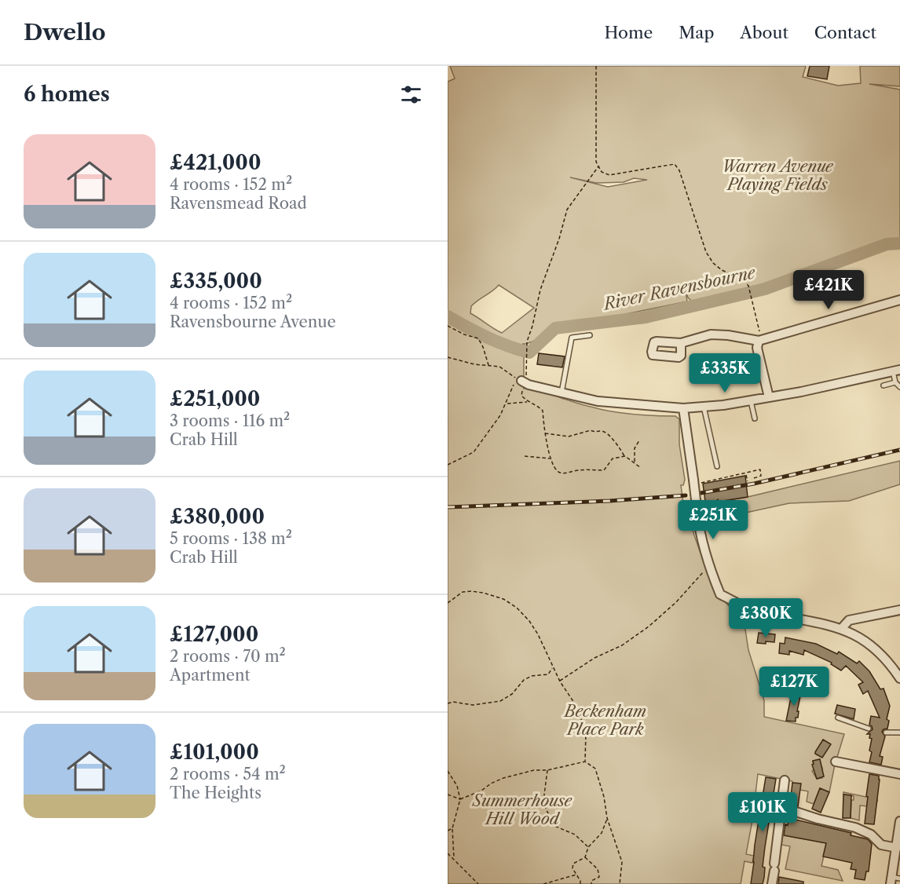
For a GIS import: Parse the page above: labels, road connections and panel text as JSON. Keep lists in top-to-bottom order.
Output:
{
  "water": ["River Ravensbourne"],
  "parks": ["Warren Avenue Playing Fields", "Beckenham Place Park", "Summerhouse Hill Wood"],
  "page": {
    "header": "Dwello",
    "nav": [
      "Home",
      "Map",
      "About",
      "Contact"
    ],
    "heading": "6 homes",
    "list": [
      {
        "name": "£421,000",
        "note": "4 rooms · 152 m² · Ravensmead Road"
      },
      {
        "name": "£335,000",
        "note": "4 rooms · 152 m² · Ravensbourne Avenue"
      },
      {
        "name": "£251,000",
        "note": "3 rooms · 116 m² · Crab Hill"
      },
      {
        "name": "£380,000",
        "note": "5 rooms · 138 m² · Crab Hill"
      },
      {
        "name": "£127,000",
        "note": "2 rooms · 70 m² · Apartment"
      },
      {
        "name": "£101,000",
        "note": "2 rooms · 54 m² · The Heights"
      }
    ],
    "price": [
      "£421K",
      "£335K",
      "£251K",
      "£380K",
      "£127K",
      "£101K"
    ]
  }
}
